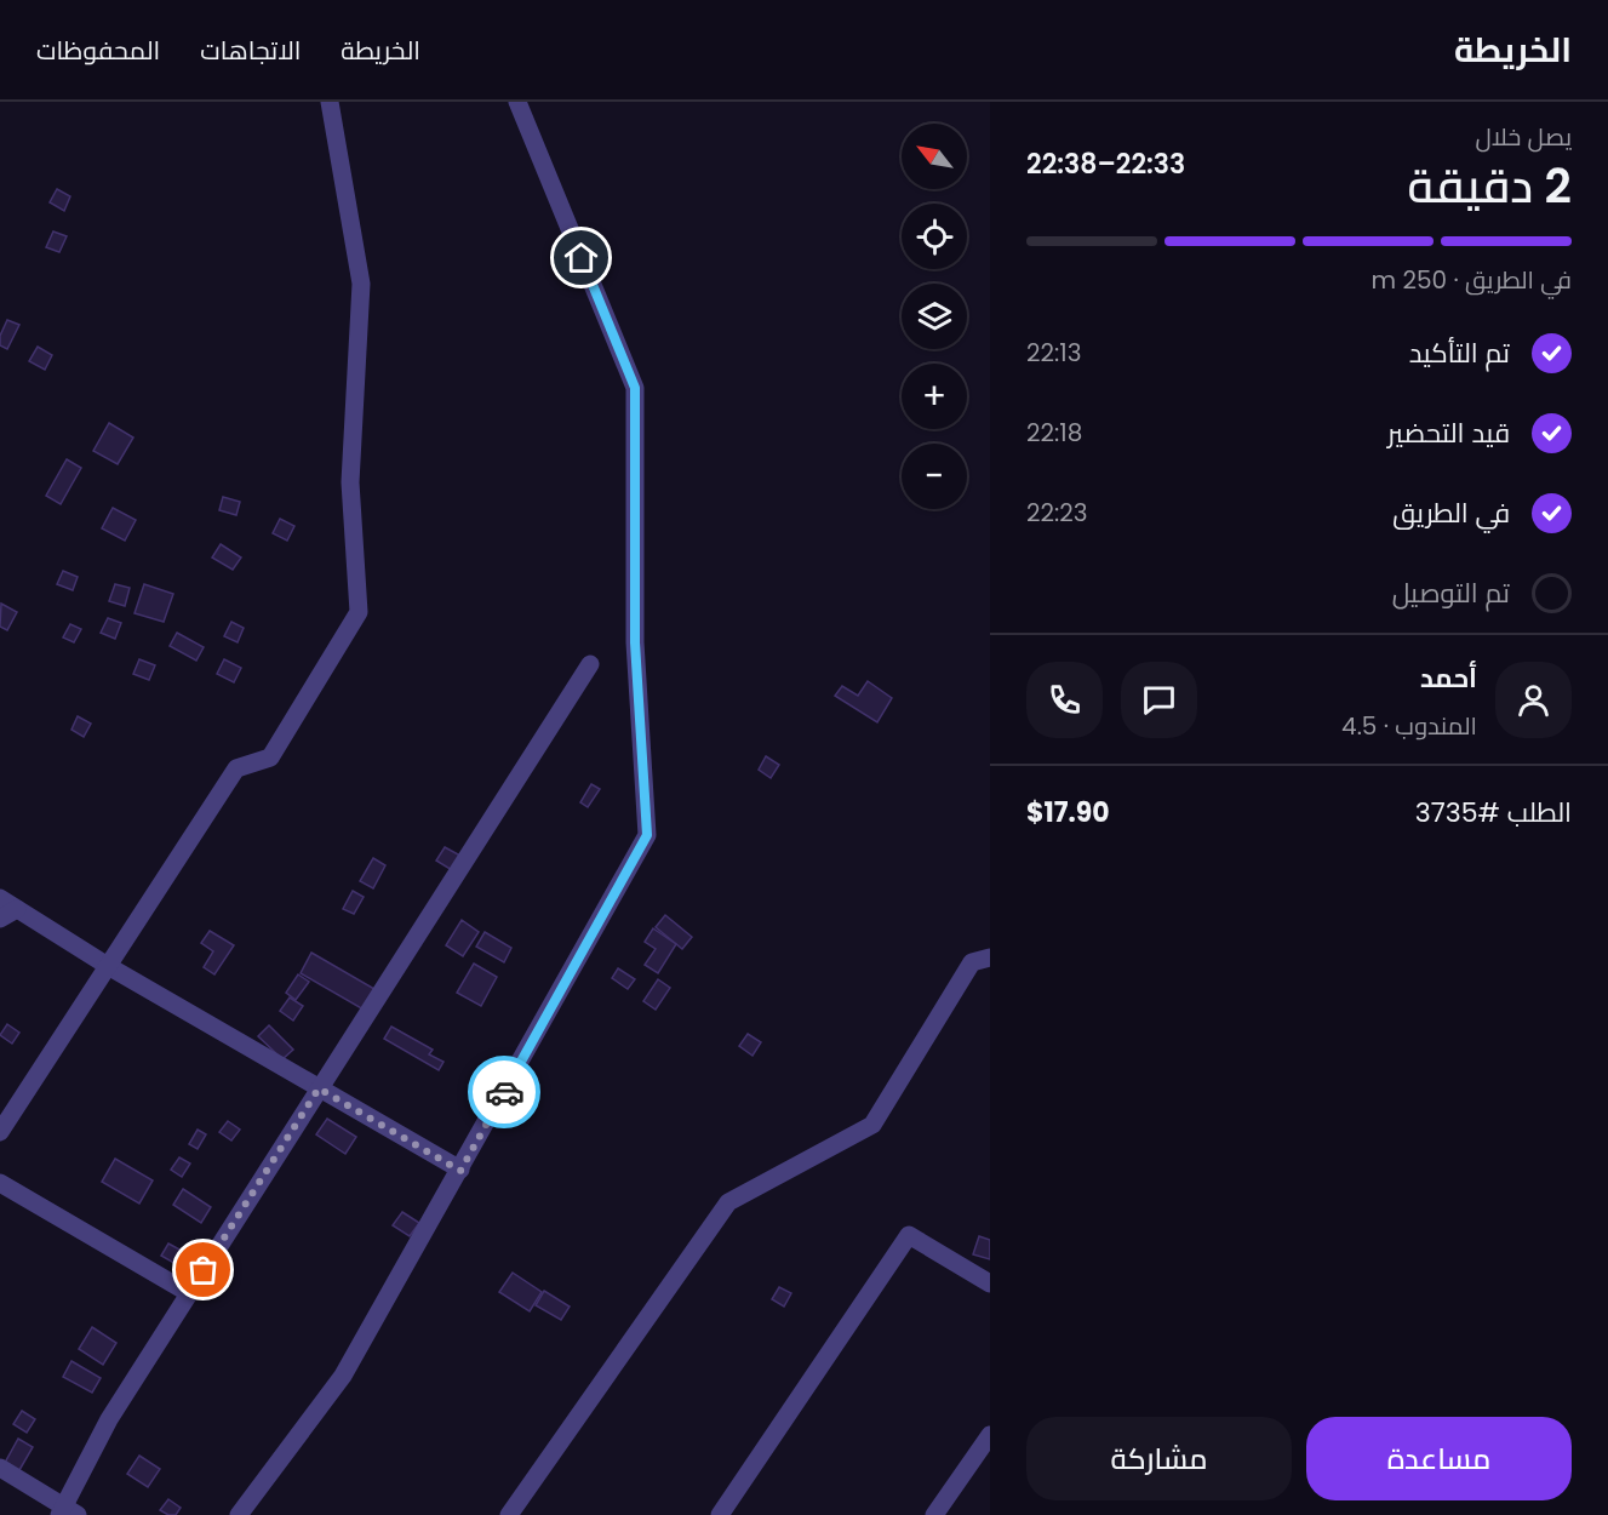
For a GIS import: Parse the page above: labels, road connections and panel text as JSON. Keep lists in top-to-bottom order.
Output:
{
  "north": "top left",
  "page": {
    "header": "الخريطة",
    "nav": ["الخريطة", "الاتجاهات", "المحفوظات"],
    "heading": ["2 دقيقة", "يصل خلال", "22:33–22:38"],
    "panel": [
      "أحمد",
      "المندوب · 4.5",
      "الطلب #3735",
      "$17.90"
    ],
    "map_buttons": ["+", "−"],
    "bar": "في الطريق · 250 m",
    "list": [
      ["تم التأكيد", "22:13"],
      ["قيد التحضير", "22:18"],
      ["في الطريق", "22:23"],
      "تم التوصيل"
    ],
    "buttons": ["مساعدة", "مشاركة"]
  }
}
